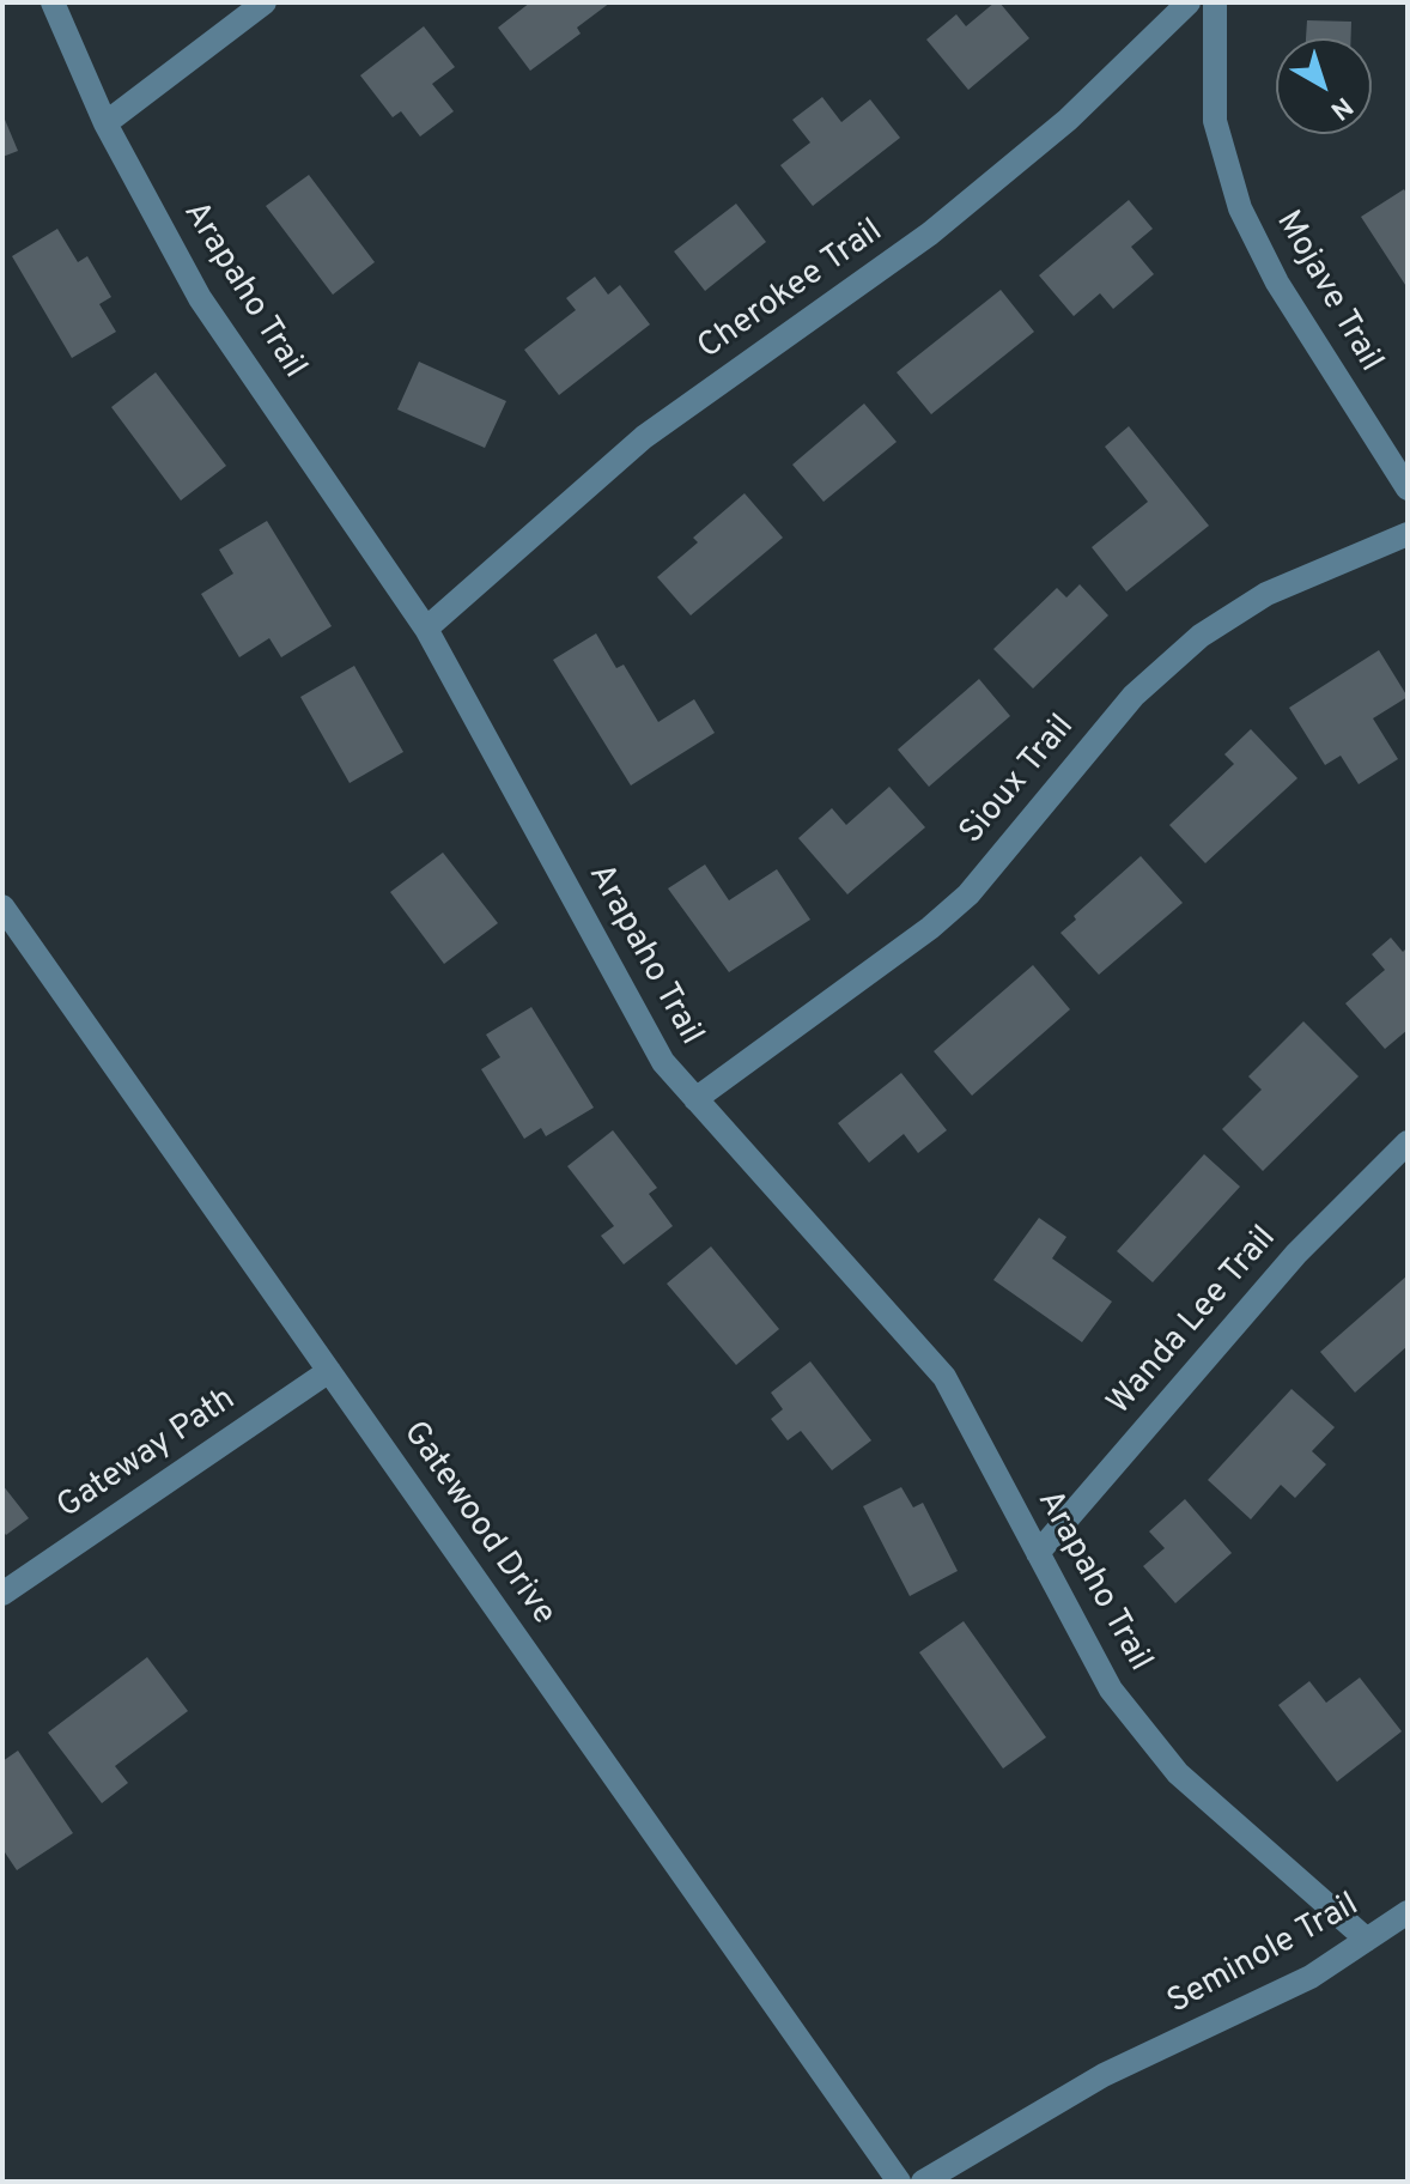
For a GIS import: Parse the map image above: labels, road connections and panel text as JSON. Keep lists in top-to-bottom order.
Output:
{
  "streets": {
    "street": [
      "Arapaho Trail",
      "Cherokee Trail",
      "Mojave Trail",
      "Sioux Trail",
      "Wanda Lee Trail",
      "Gateway Path",
      "Gatewood Drive",
      "Seminole Trail"
    ]
  },
  "crossings": [
    ["Arapaho Trail", "Cherokee Trail"],
    ["Arapaho Trail", "Sioux Trail"],
    ["Arapaho Trail", "Wanda Lee Trail"],
    ["Arapaho Trail", "Seminole Trail"],
    ["Gateway Path", "Gatewood Drive"]
  ],
  "north": "bottom right"
}
